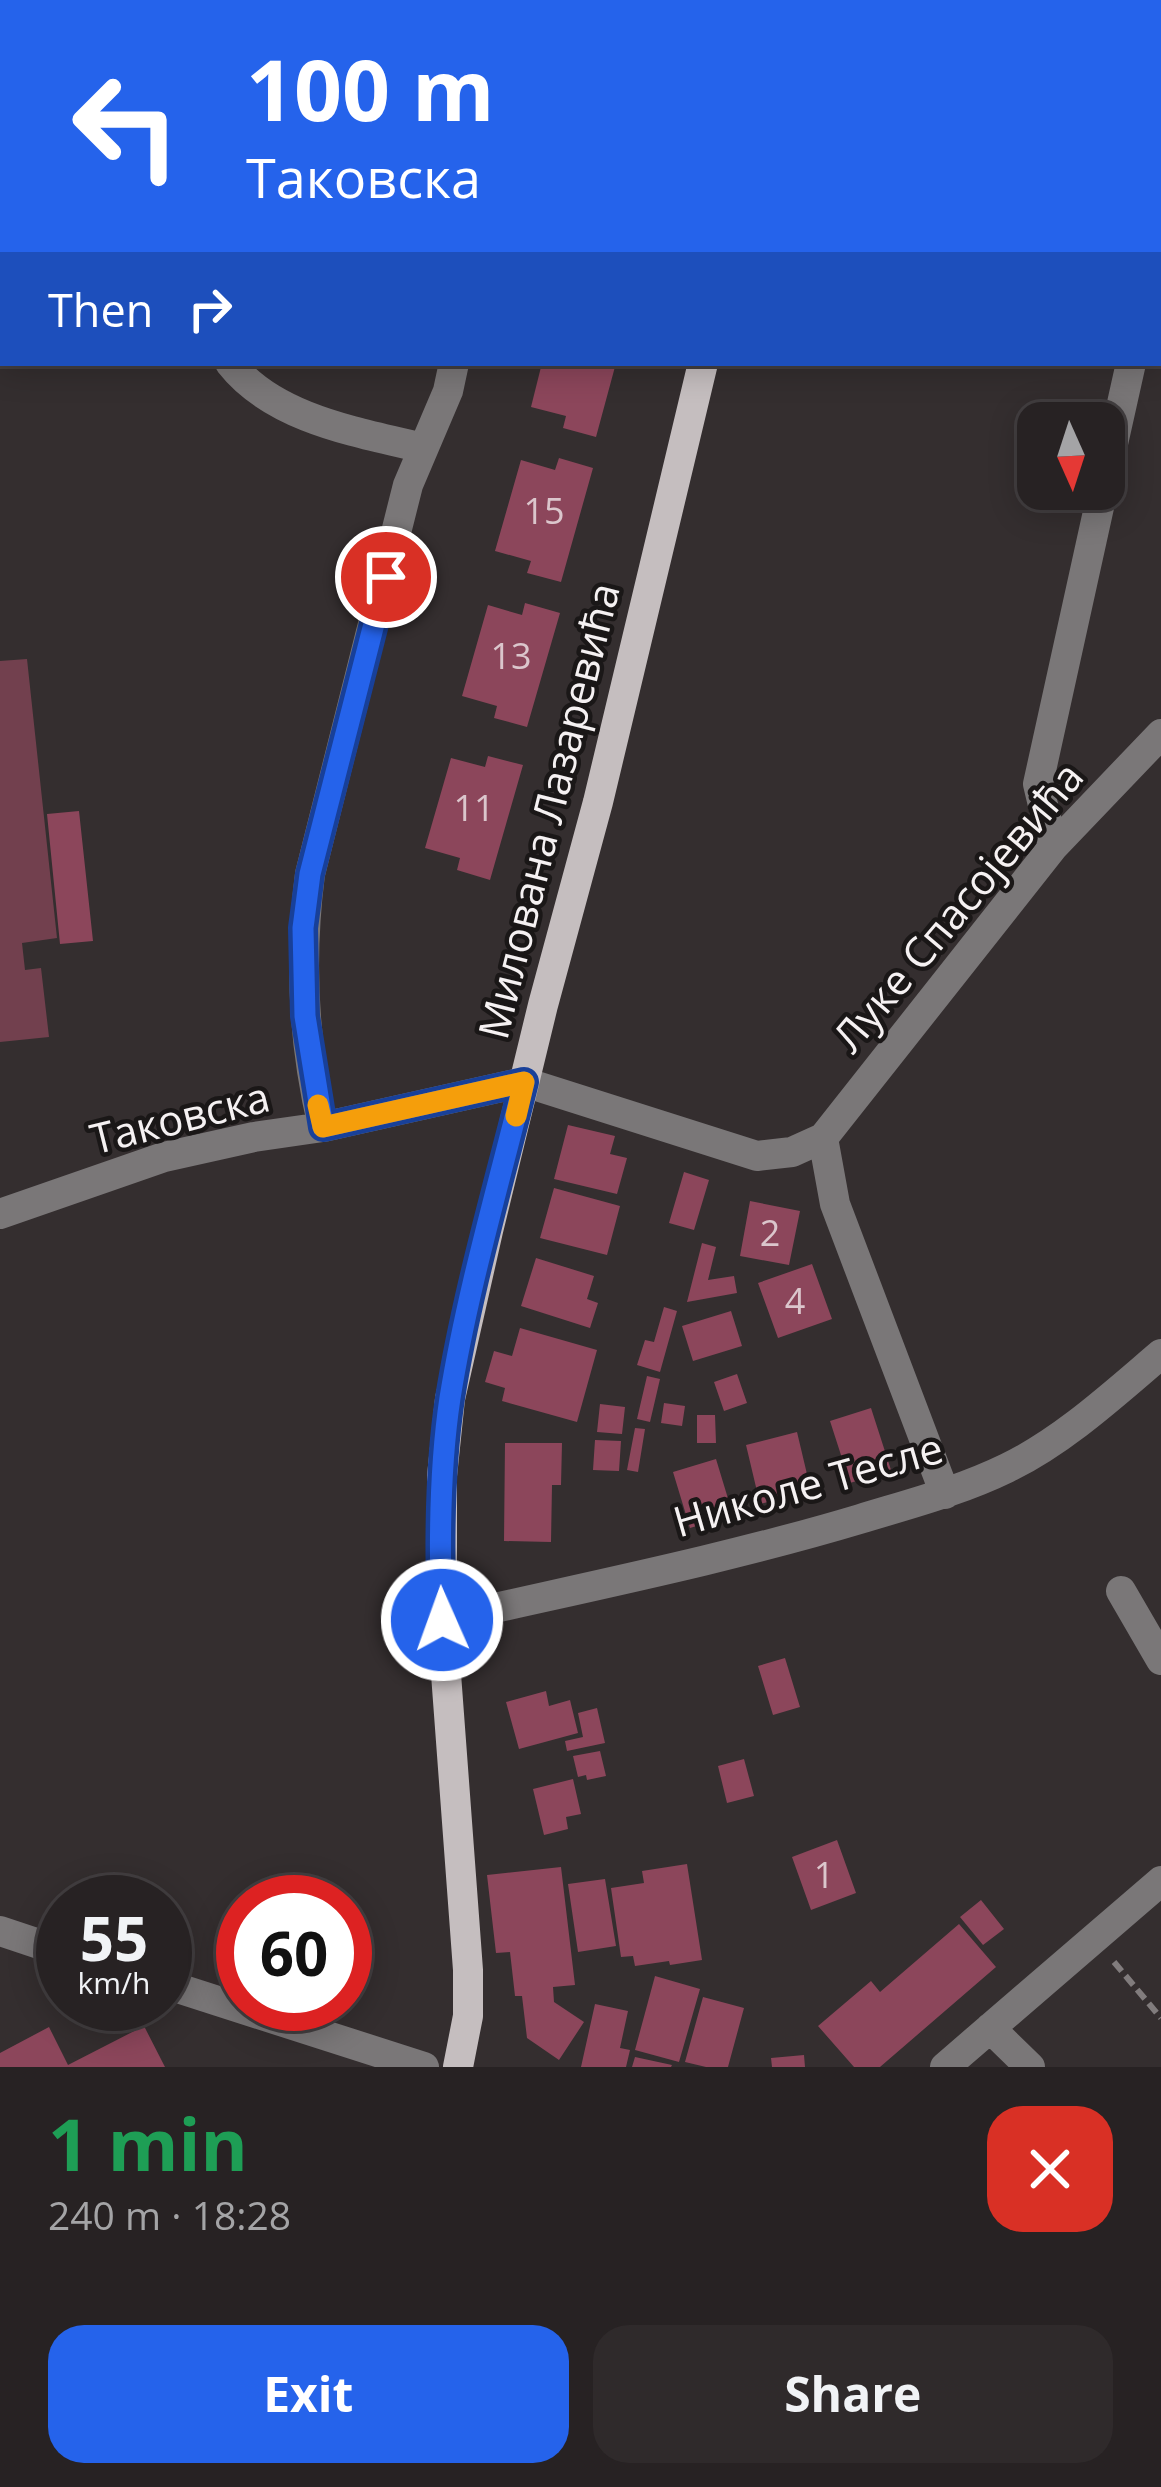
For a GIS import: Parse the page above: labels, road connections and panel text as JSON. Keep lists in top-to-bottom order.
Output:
{
  "streets": {
    "main road": ["Милована Лазаревића"],
    "street": ["Луке Спасојевића", "Таковска", "Николе Тесле"]
  },
  "crossings": [
    ["Милована Лазаревића", "Таковска"],
    ["Милована Лазаревића", "Николе Тесле"]
  ],
  "house_numbers": [
    "15",
    "13",
    "11",
    "2",
    "4",
    "1"
  ],
  "north": "bottom",
  "page": {
    "turn": ["100 m", "Таковска"],
    "then": "Then",
    "speed": "55 km/h",
    "limit": "60",
    "heading": ["1 min", "240 m · 18:28"],
    "buttons": ["Exit", "Share"]
  }
}
